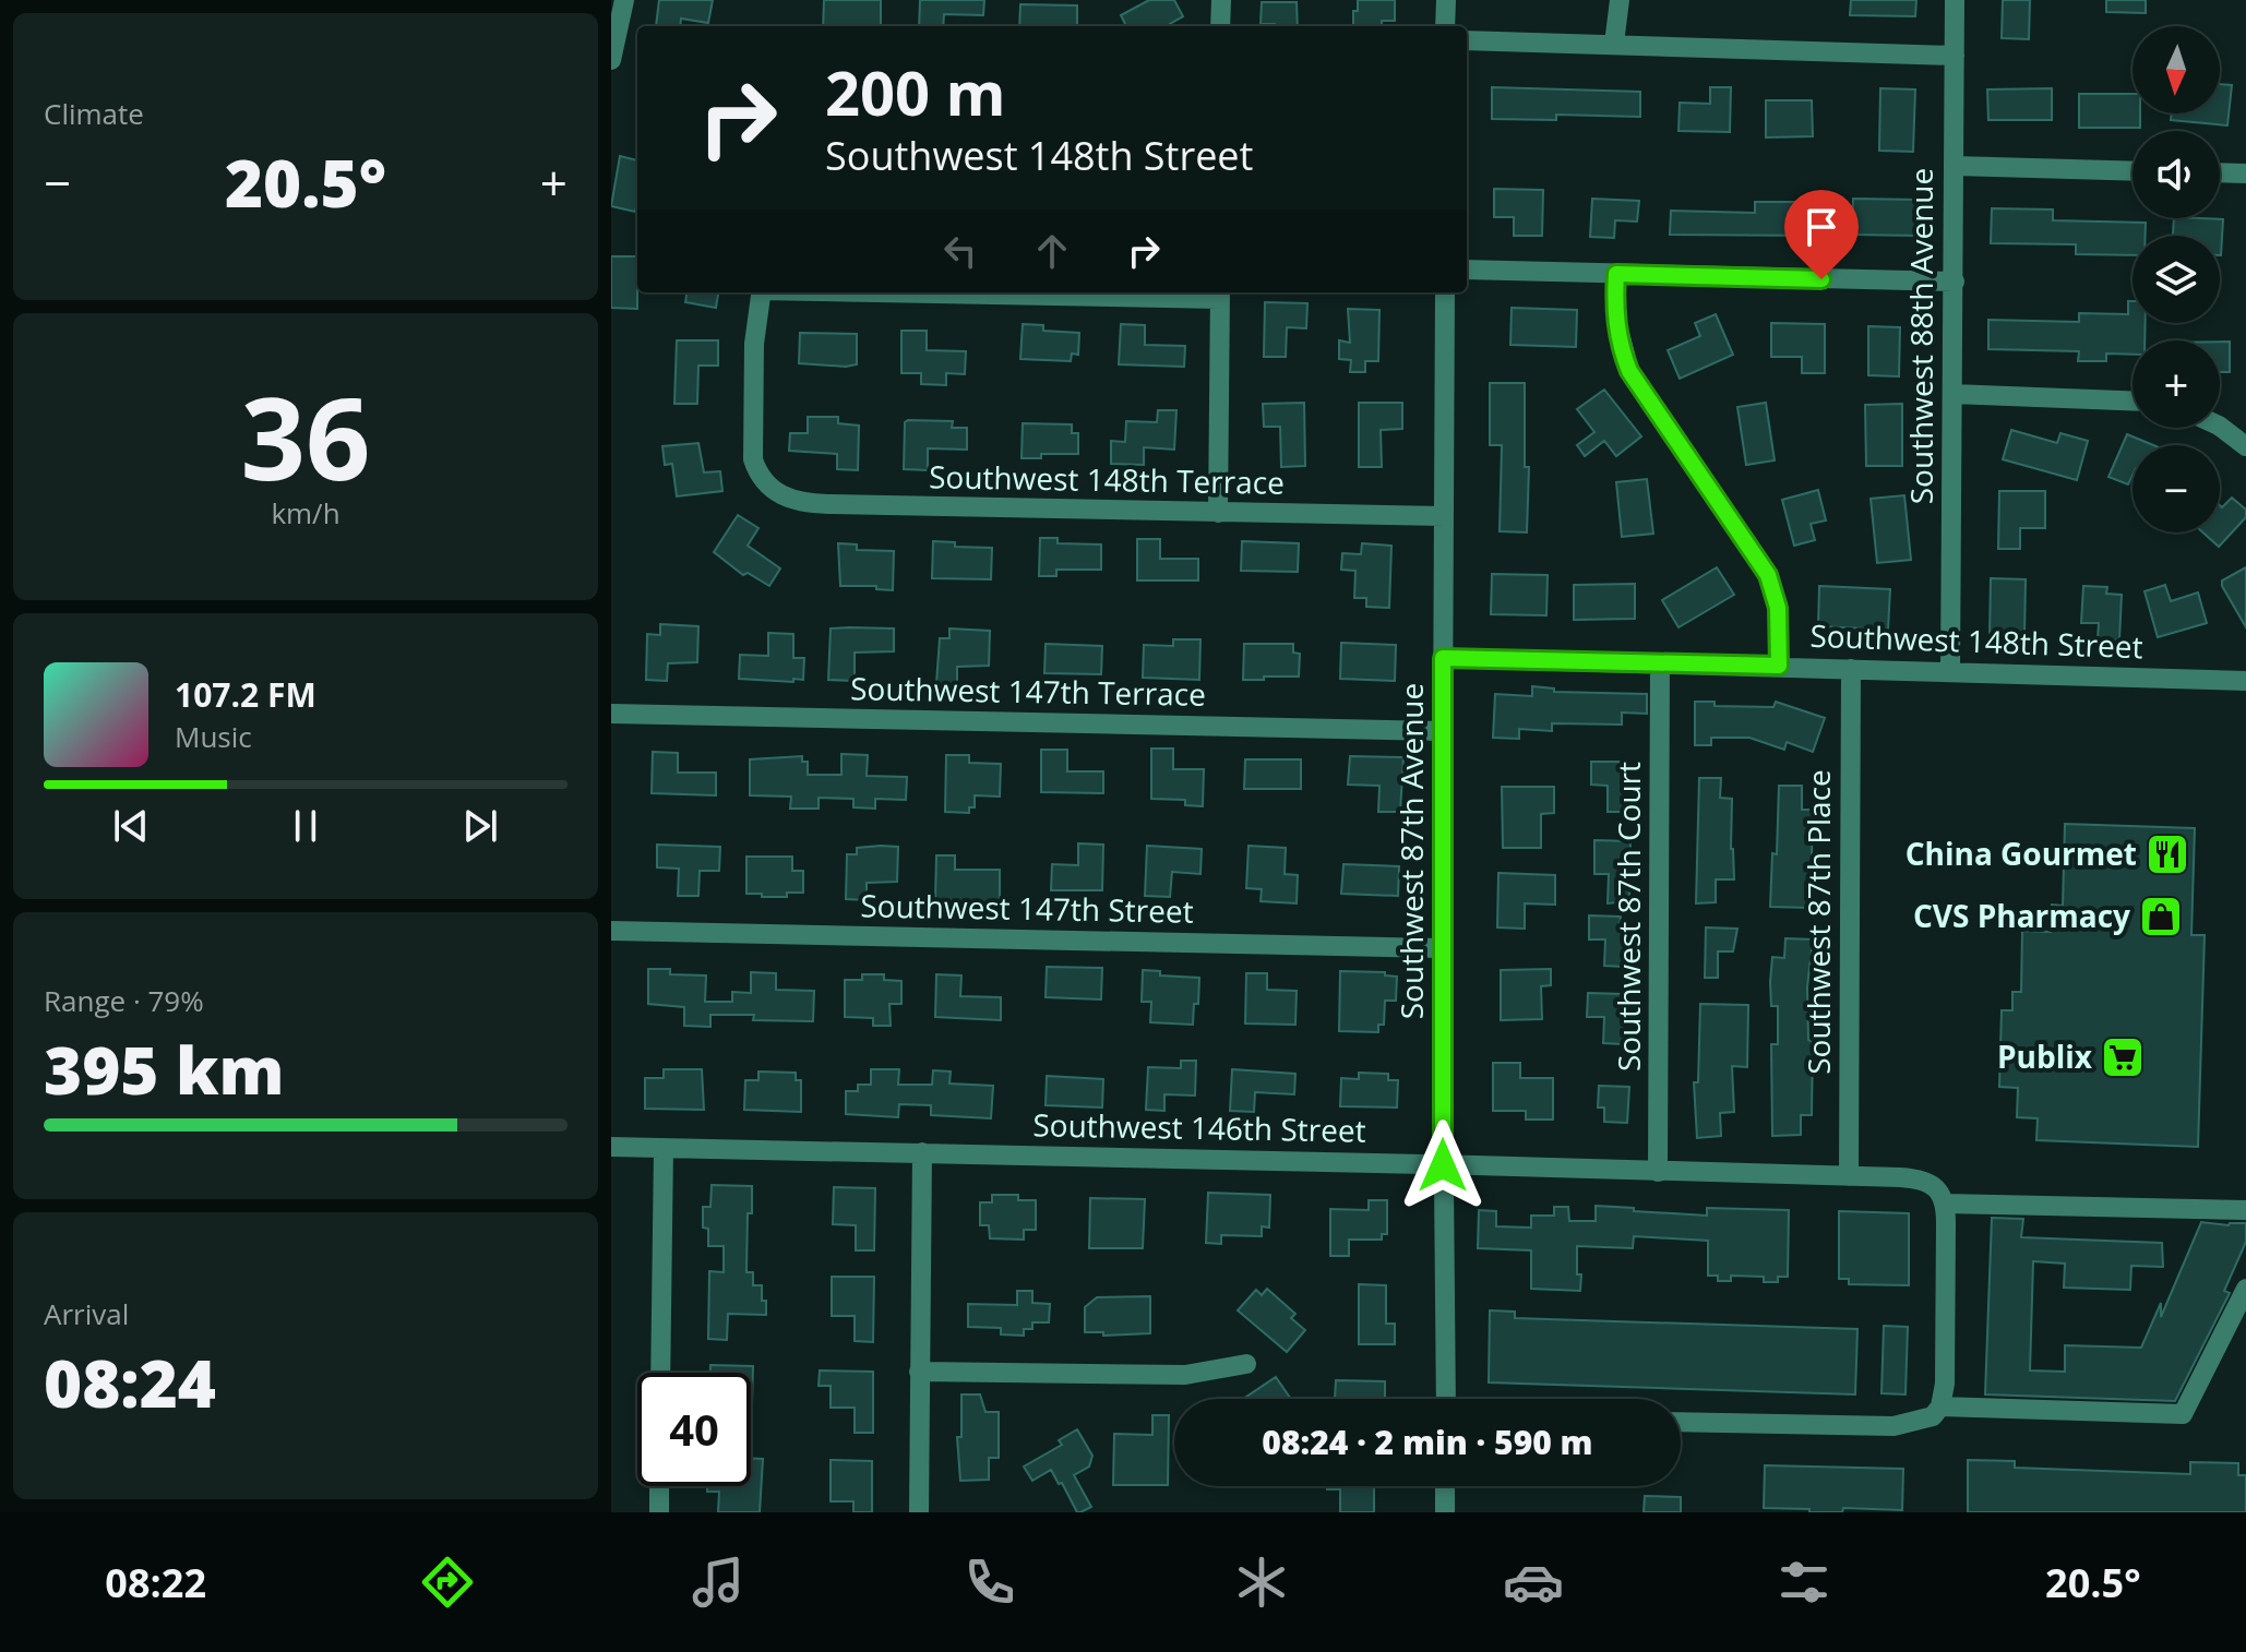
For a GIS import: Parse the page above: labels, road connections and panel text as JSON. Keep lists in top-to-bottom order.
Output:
{
  "streets": {
    "street": [
      "Southwest 88th Avenue",
      "Southwest 148th Terrace",
      "Southwest 148th Street",
      "Southwest 147th Terrace",
      "Southwest 87th Avenue",
      "Southwest 147th Street",
      "Southwest 87th Court",
      "Southwest 87th Place",
      "Southwest 146th Street"
    ]
  },
  "crossings": [
    ["Southwest 88th Avenue", "Southwest 148th Street"],
    ["Southwest 148th Terrace", "Southwest 87th Avenue"],
    ["Southwest 148th Street", "Southwest 87th Avenue"],
    ["Southwest 148th Street", "Southwest 87th Court"],
    ["Southwest 148th Street", "Southwest 87th Place"],
    ["Southwest 147th Terrace", "Southwest 87th Avenue"],
    ["Southwest 87th Avenue", "Southwest 147th Street"],
    ["Southwest 87th Avenue", "Southwest 146th Street"],
    ["Southwest 87th Court", "Southwest 146th Street"],
    ["Southwest 87th Place", "Southwest 146th Street"]
  ],
  "places": {
    "restaurant": ["China Gourmet"],
    "shop": ["CVS Pharmacy"],
    "supermarket": ["Publix"]
  },
  "north": "bottom",
  "page": {
    "tile": [
      "Climate",
      ["36", "km/h"],
      ["Range · 79%", "395 km"],
      ["Arrival", "08:24"]
    ],
    "map_buttons": ["+", "−"],
    "turn": ["200 m", "Southwest 148th Street"],
    "heat": ["−", "20.5°", "+"],
    "song": ["107.2 FM", "Music"],
    "limit": "40",
    "trip": "08:24 · 2 min · 590 m",
    "tabs": ["08:22", "20.5°"]
  }
}
